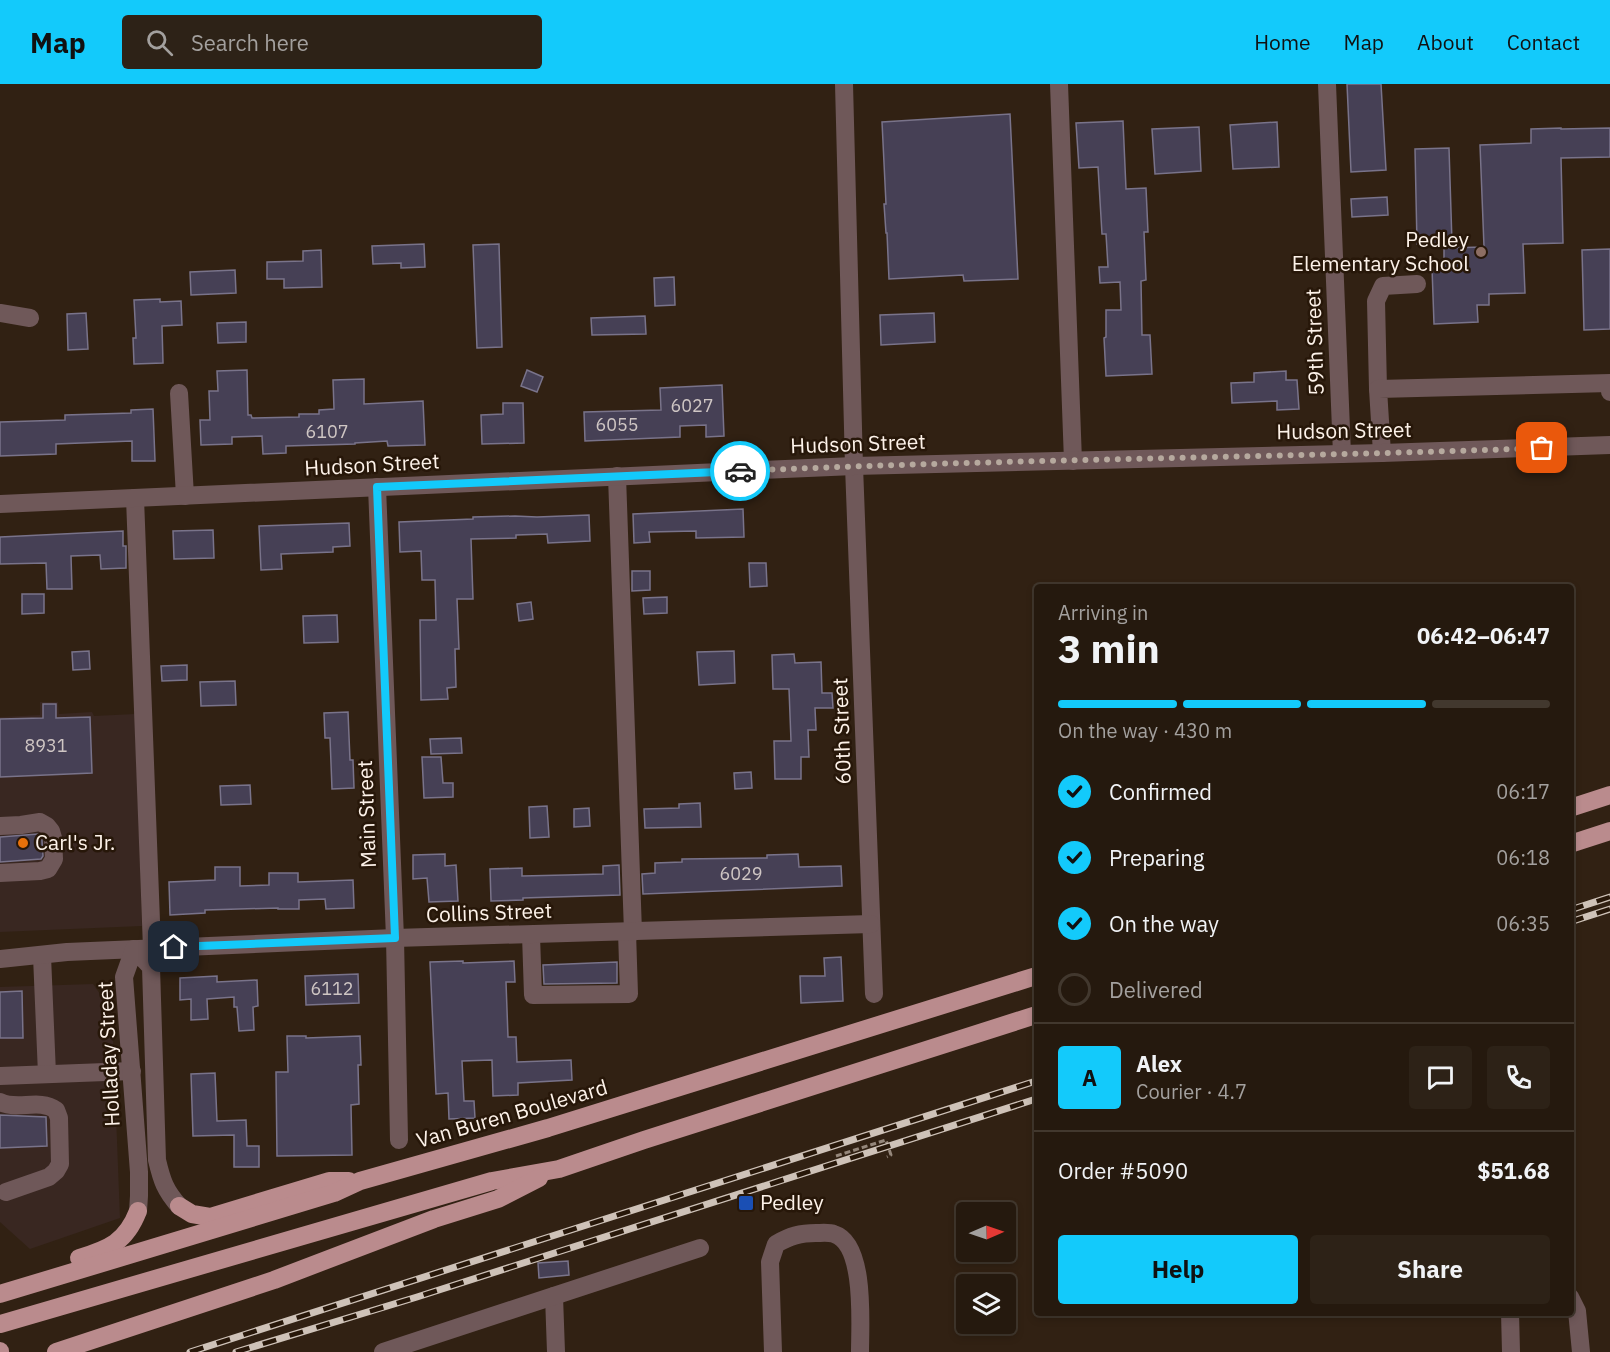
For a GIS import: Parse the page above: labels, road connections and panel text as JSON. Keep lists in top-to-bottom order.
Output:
{
  "streets": {
    "main road": ["Van Buren Boulevard"],
    "street": [
      "59th Street",
      "Hudson Street",
      "60th Street",
      "Main Street",
      "Collins Street",
      "Holladay Street"
    ]
  },
  "crossings": [
    ["59th Street", "Hudson Street"],
    ["Hudson Street", "60th Street"],
    ["Hudson Street", "Main Street"],
    ["60th Street", "Collins Street"],
    ["Main Street", "Collins Street"],
    ["Collins Street", "Holladay Street"]
  ],
  "places": {
    "other": ["Pedley Elementary School", "Carl's Jr."],
    "transit": ["Pedley"]
  },
  "house_numbers": [
    "6027",
    "6055",
    "6107",
    "8931",
    "6029",
    "6112"
  ],
  "north": "right",
  "page": {
    "header": "Map",
    "search": "Search here",
    "nav": [
      "Home",
      "Map",
      "About",
      "Contact"
    ],
    "heading": ["3 min", "Arriving in", "06:42–06:47"],
    "panel": [
      "Alex",
      "Courier · 4.7",
      "Order #5090",
      "$51.68"
    ],
    "bar": "On the way · 430 m",
    "list": [
      ["Confirmed", "06:17"],
      ["Preparing", "06:18"],
      ["On the way", "06:35"],
      "Delivered"
    ],
    "round": "A",
    "buttons": ["Help", "Share"]
  }
}
